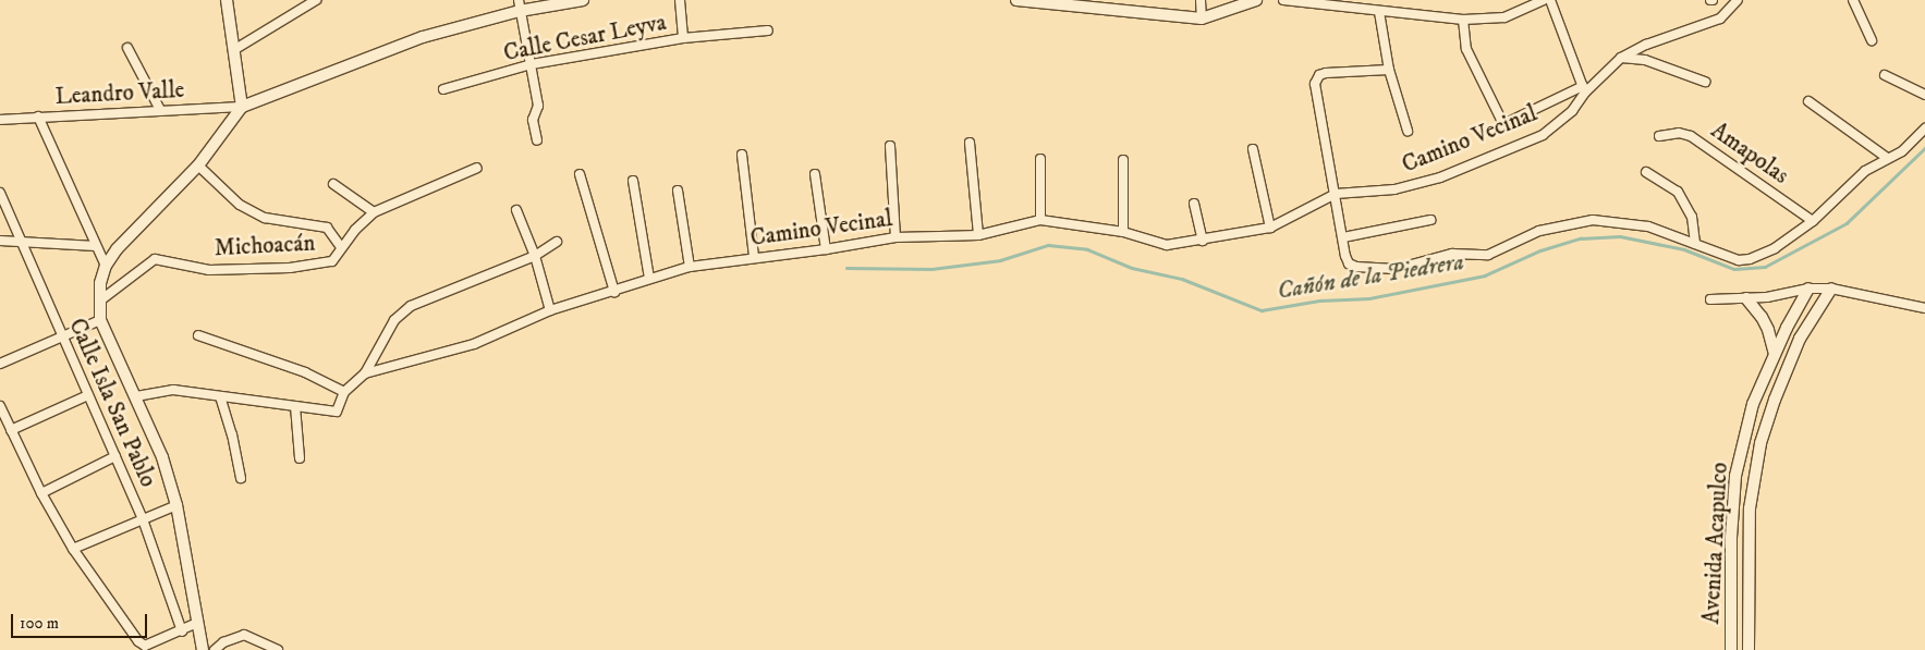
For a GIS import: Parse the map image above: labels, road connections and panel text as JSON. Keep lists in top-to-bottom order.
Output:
{
  "streets": {
    "main road": ["Avenida Acapulco"],
    "street": [
      "Calle Cesar Leyva",
      "Leandro Valle",
      "Camino Vecinal",
      "Amapolas",
      "Michoacán",
      "Calle Isla San Pablo"
    ]
  },
  "water": ["Cañón de la Piedrera"],
  "scale_bar": "100 m"
}
